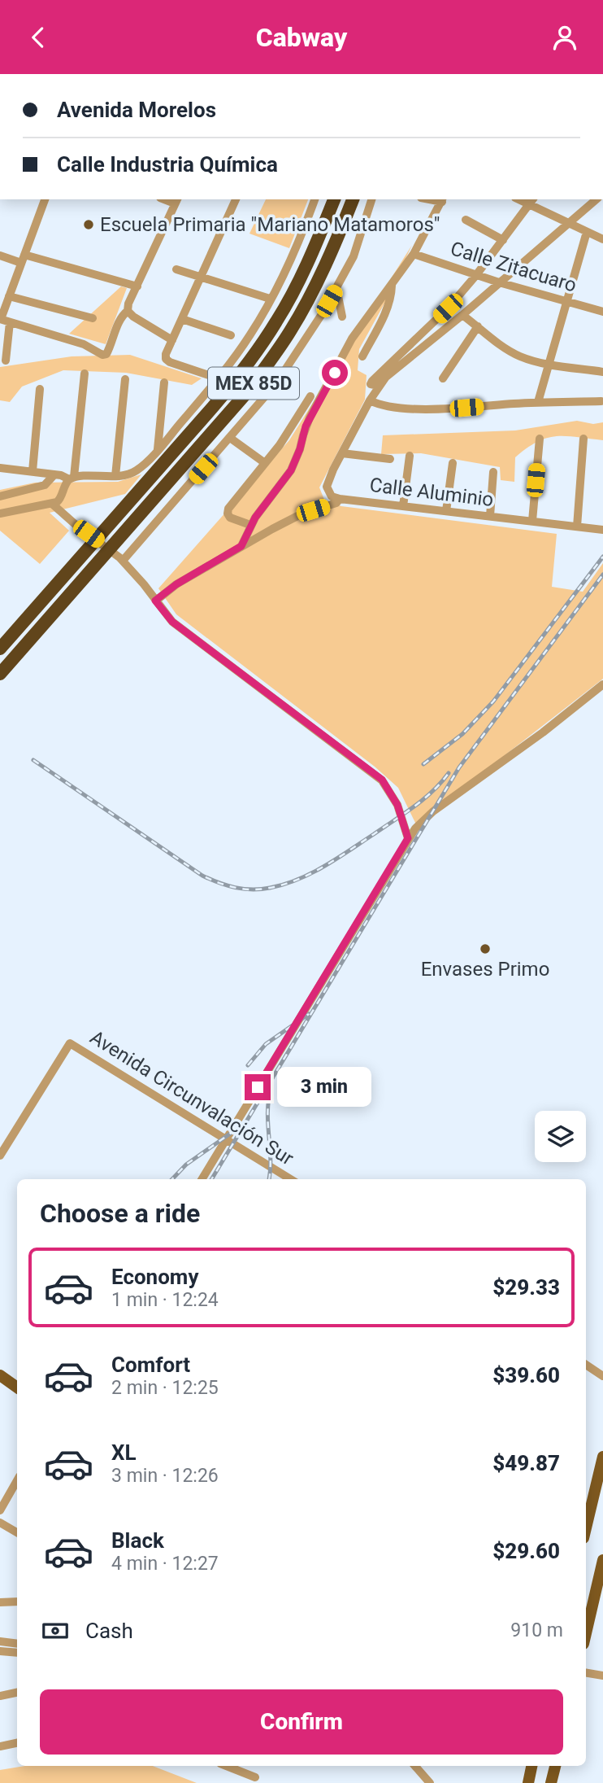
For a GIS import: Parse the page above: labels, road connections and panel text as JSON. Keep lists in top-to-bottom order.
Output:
{
  "streets": {
    "highway": ["MEX 85D"],
    "street": ["Calle Zitacuaro", "Calle Aluminio", "Avenida Circunvalación Sur"]
  },
  "places": ["Escuela Primaria \"Mariano Matamoros\"", "Envases Primo"],
  "page": {
    "header": "Cabway",
    "banner": ["Avenida Morelos", "Calle Industria Química"],
    "bubble": "3 min",
    "heading": "Choose a ride",
    "list": [
      {
        "name": "Economy",
        "note": "1 min · 12:24",
        "value": "$29.33"
      },
      {
        "name": "Comfort",
        "note": "2 min · 12:25",
        "value": "$39.60"
      },
      {
        "name": "XL",
        "note": "3 min · 12:26",
        "value": "$49.87"
      },
      {
        "name": "Black",
        "note": "4 min · 12:27",
        "value": "$29.60"
      }
    ],
    "pay": ["Cash", "910 m"],
    "buttons": "Confirm"
  }
}
